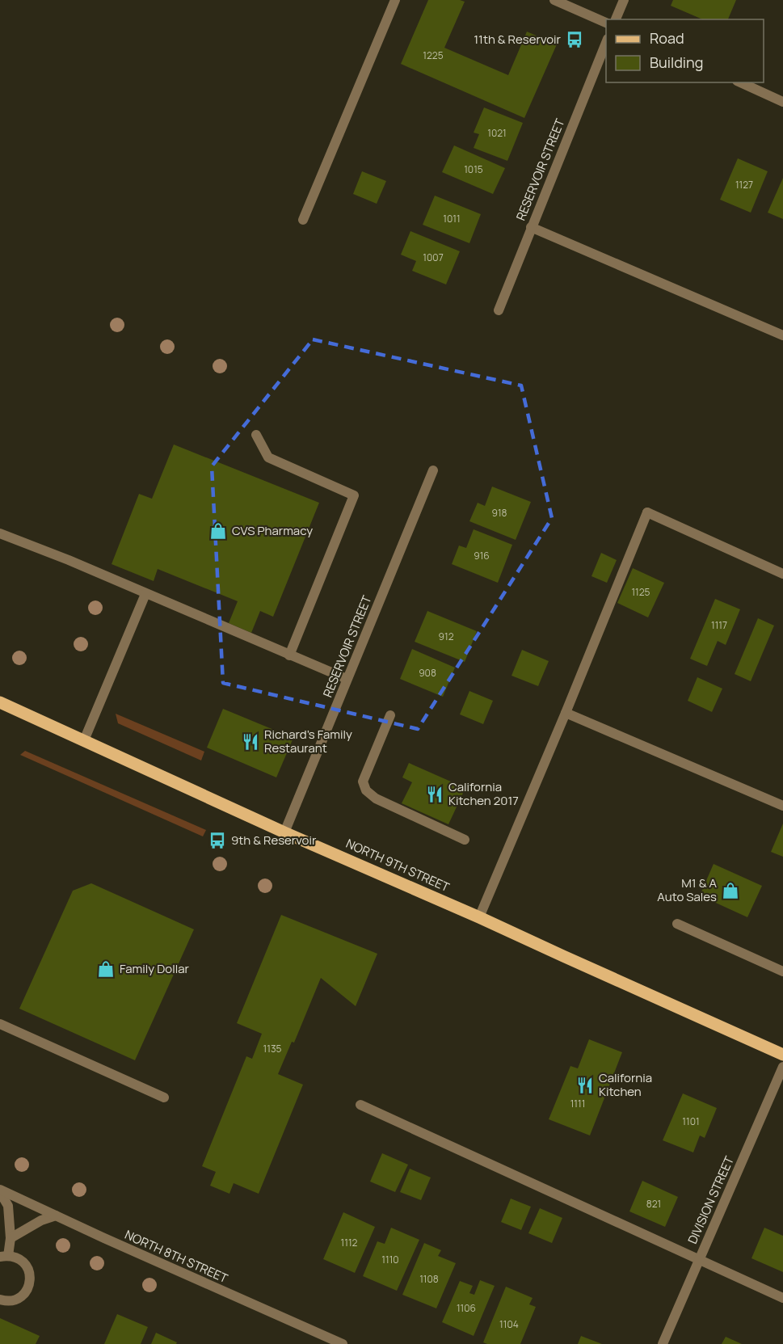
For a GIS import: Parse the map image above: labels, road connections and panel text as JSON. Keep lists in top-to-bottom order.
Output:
{
  "streets": {
    "main road": ["NORTH 9TH STREET"],
    "street": ["RESERVOIR STREET", "DIVISION STREET", "NORTH 8TH STREET"]
  },
  "crossings": [
    ["RESERVOIR STREET", "NORTH 9TH STREET"]
  ],
  "places": {
    "bus stop": ["11th & Reservoir", "9th & Reservoir"],
    "shop": ["CVS Pharmacy", "M1 & A Auto Sales", "Family Dollar"],
    "restaurant": ["Richard's Family Restaurant", "California Kitchen 2017", "California Kitchen"]
  },
  "house_numbers": [
    "1225",
    "1021",
    "1015",
    "1127",
    "1011",
    "1007",
    "918",
    "916",
    "1125",
    "1117",
    "912",
    "908",
    "1135",
    "1111",
    "1101",
    "821",
    "1112",
    "1110",
    "1108",
    "1106",
    "1104"
  ],
  "legend": ["Road", "Building"]
}
